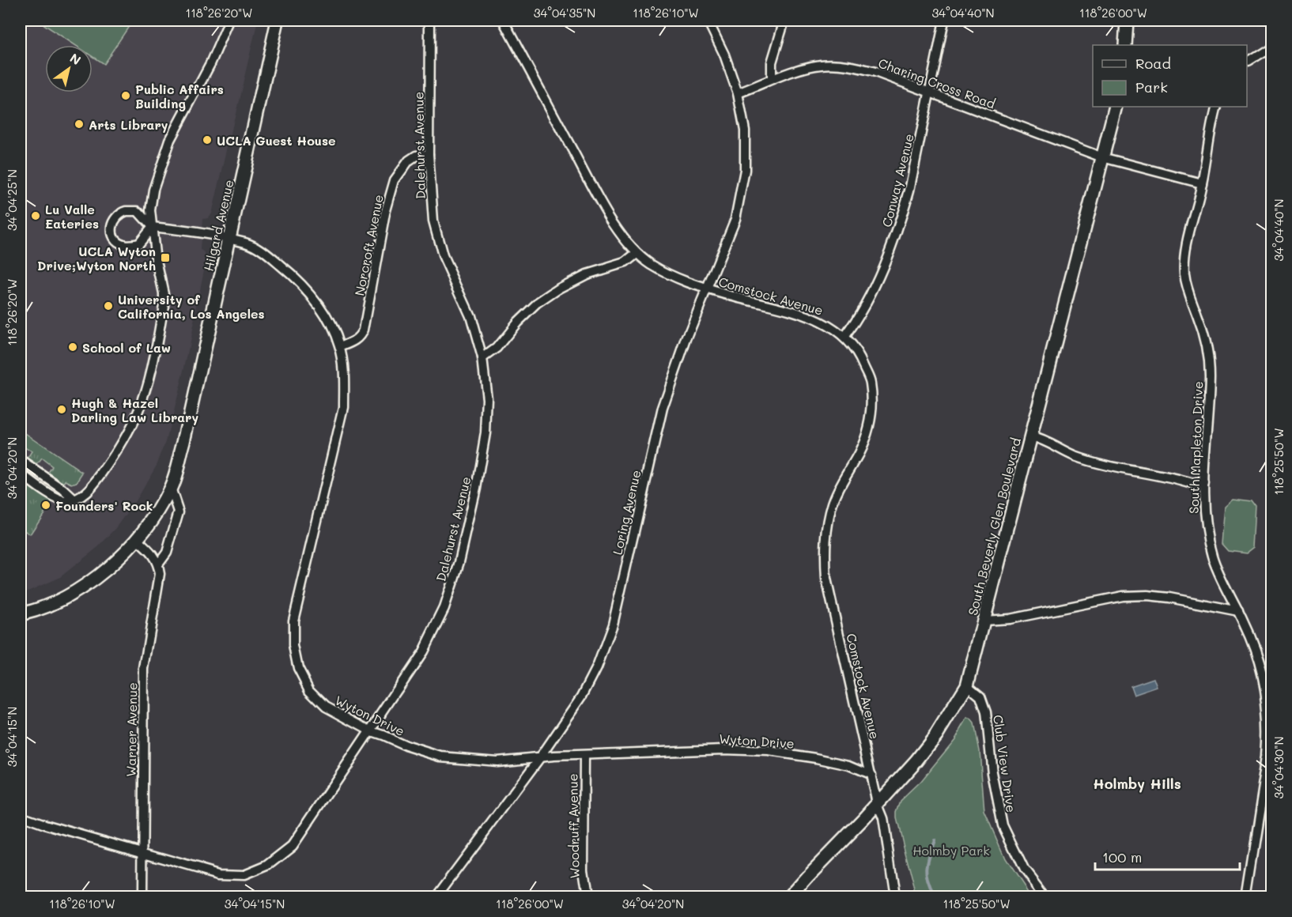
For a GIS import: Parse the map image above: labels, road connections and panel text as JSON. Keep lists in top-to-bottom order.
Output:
{
  "streets": {
    "main road": ["Hilgard Avenue", "South Beverly Glen Boulevard"],
    "street": [
      "Charing Cross Road",
      "Dalehurst Avenue",
      "Conway Avenue",
      "Norcroft Avenue",
      "Comstock Avenue",
      "South Mapleton Drive",
      "Loring Avenue",
      "Wyton Drive",
      "Warner Avenue",
      "Club View Drive",
      "Woodruff Avenue"
    ]
  },
  "crossings": [
    ["Charing Cross Road", "Conway Avenue"],
    ["Charing Cross Road", "South Mapleton Drive"],
    ["Charing Cross Road", "Loring Avenue"],
    ["Charing Cross Road", "South Beverly Glen Boulevard"],
    ["Dalehurst Avenue", "Norcroft Avenue"],
    ["Dalehurst Avenue", "Wyton Drive"],
    ["Dalehurst Avenue", "Warner Avenue"],
    ["Conway Avenue", "Comstock Avenue"],
    ["Hilgard Avenue", "Wyton Drive"],
    ["Hilgard Avenue", "Warner Avenue"],
    ["Norcroft Avenue", "Wyton Drive"],
    ["Comstock Avenue", "Loring Avenue"],
    ["Comstock Avenue", "South Beverly Glen Boulevard"],
    ["Comstock Avenue", "Wyton Drive"],
    ["Loring Avenue", "Wyton Drive"],
    ["South Beverly Glen Boulevard", "Club View Drive"],
    ["Wyton Drive", "Woodruff Avenue"]
  ],
  "districts": ["Holmby Hills"],
  "parks": ["Holmby Park"],
  "places": {
    "other": [
      "Public Affairs Building",
      "Arts Library",
      "UCLA Guest House",
      "Lu Valle Eateries",
      "University of California, Los Angeles",
      "School of Law",
      "Hugh & Hazel Darling Law Library",
      "Founders' Rock"
    ],
    "transit": ["UCLA Wyton Drive;Wyton North"]
  },
  "legend": ["Road", "Park"],
  "scale_bar": "100 m",
  "north": "top right",
  "coordinates": [
    "118°26'20\"W",
    "34°04'35\"N",
    "118°26'10\"W",
    "34°04'40\"N",
    "118°26'00\"W",
    "34°04'25\"N",
    "118°25'50\"W",
    "34°04'20\"N",
    "34°04'15\"N",
    "34°04'30\"N"
  ]
}
